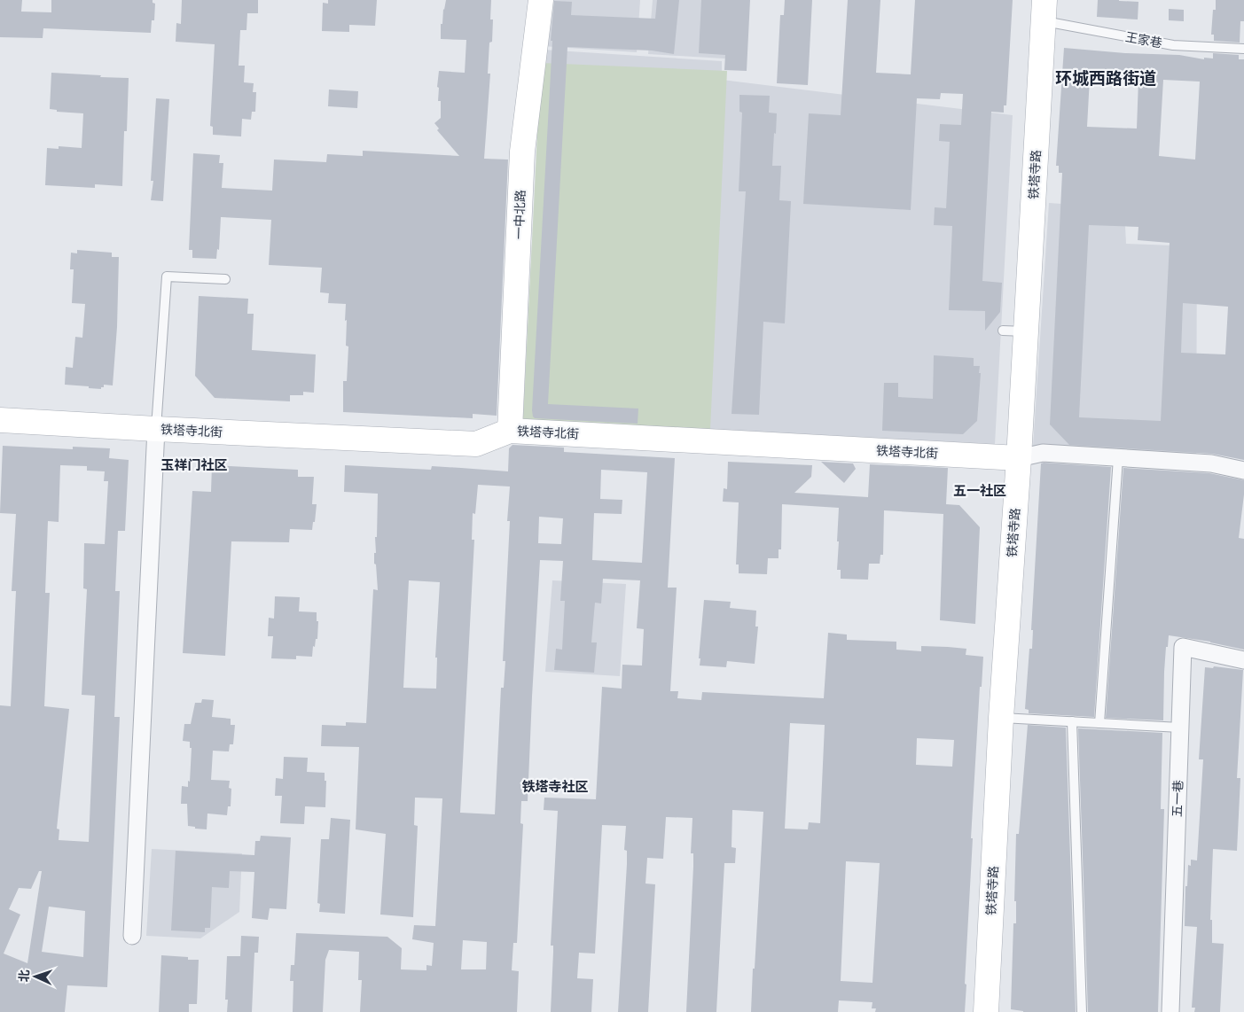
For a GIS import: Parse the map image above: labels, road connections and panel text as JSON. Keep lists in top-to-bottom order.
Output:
{
  "streets": {
    "street": [
      "铁塔寺路",
      "一中北路",
      "铁塔寺北街",
      "五一巷"
    ],
    "lane": ["王家巷"]
  },
  "crossings": [
    ["王家巷", "铁塔寺路"],
    ["铁塔寺路", "铁塔寺北街"],
    ["一中北路", "铁塔寺北街"]
  ],
  "districts": [
    "环城西路街道",
    "玉祥门社区",
    "五一社区",
    "铁塔寺社区"
  ],
  "north": "left"
}
